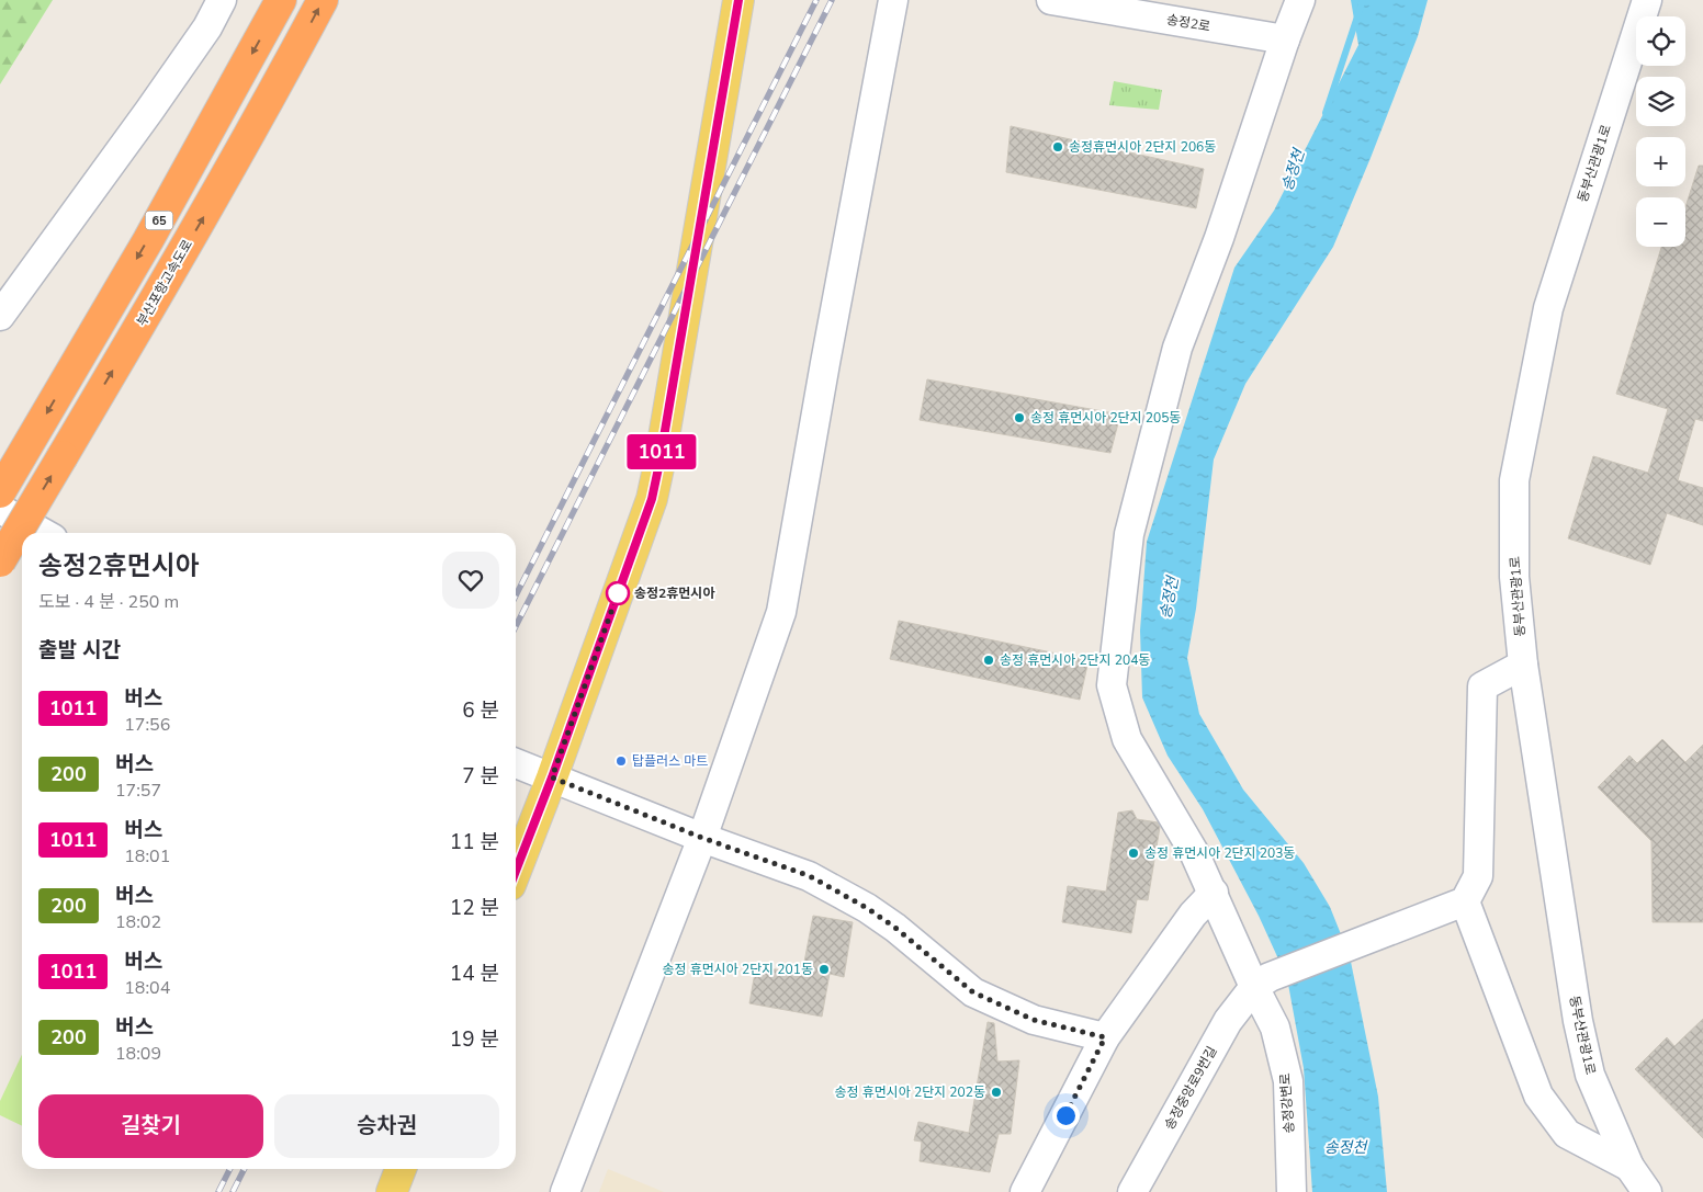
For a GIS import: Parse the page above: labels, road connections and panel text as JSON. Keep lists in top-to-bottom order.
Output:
{
  "streets": {
    "highway": ["65", "부산포항고속도로"],
    "street": [
      "송정2로",
      "동부산관광1로",
      "송정중앙로9번길",
      "송정강변로"
    ]
  },
  "crossings": [
    ["송정2로", "송정강변로"],
    ["송정중앙로9번길", "송정강변로"]
  ],
  "water": ["송정천"],
  "places": [
    "송정휴먼시아 2단지 206동",
    "송정 휴먼시아 2단지 205동",
    "송정2휴먼시아",
    "송정 휴먼시아 2단지 204동",
    "탑플러스 마트",
    "송정 휴먼시아 2단지 203동",
    "송정 휴먼시아 2단지 201동",
    "송정 휴먼시아 2단지 202동"
  ],
  "lines": ["bus line 1011"],
  "page": {
    "on_map": "1011",
    "map_buttons": ["+", "−"],
    "heading": [
      ["송정2휴먼시아", "도보 · 4 분 · 250 m"],
      "출발 시간"
    ],
    "list": [
      {
        "mark": "1011",
        "name": "버스",
        "note": "17:56",
        "value": "6 분"
      },
      {
        "mark": "200",
        "name": "버스",
        "note": "17:57",
        "value": "7 분"
      },
      {
        "mark": "1011",
        "name": "버스",
        "note": "18:01",
        "value": "11 분"
      },
      {
        "mark": "200",
        "name": "버스",
        "note": "18:02",
        "value": "12 분"
      },
      {
        "mark": "1011",
        "name": "버스",
        "note": "18:04",
        "value": "14 분"
      },
      {
        "mark": "200",
        "name": "버스",
        "note": "18:09",
        "value": "19 분"
      }
    ],
    "buttons": ["길찾기", "승차권"]
  }
}
